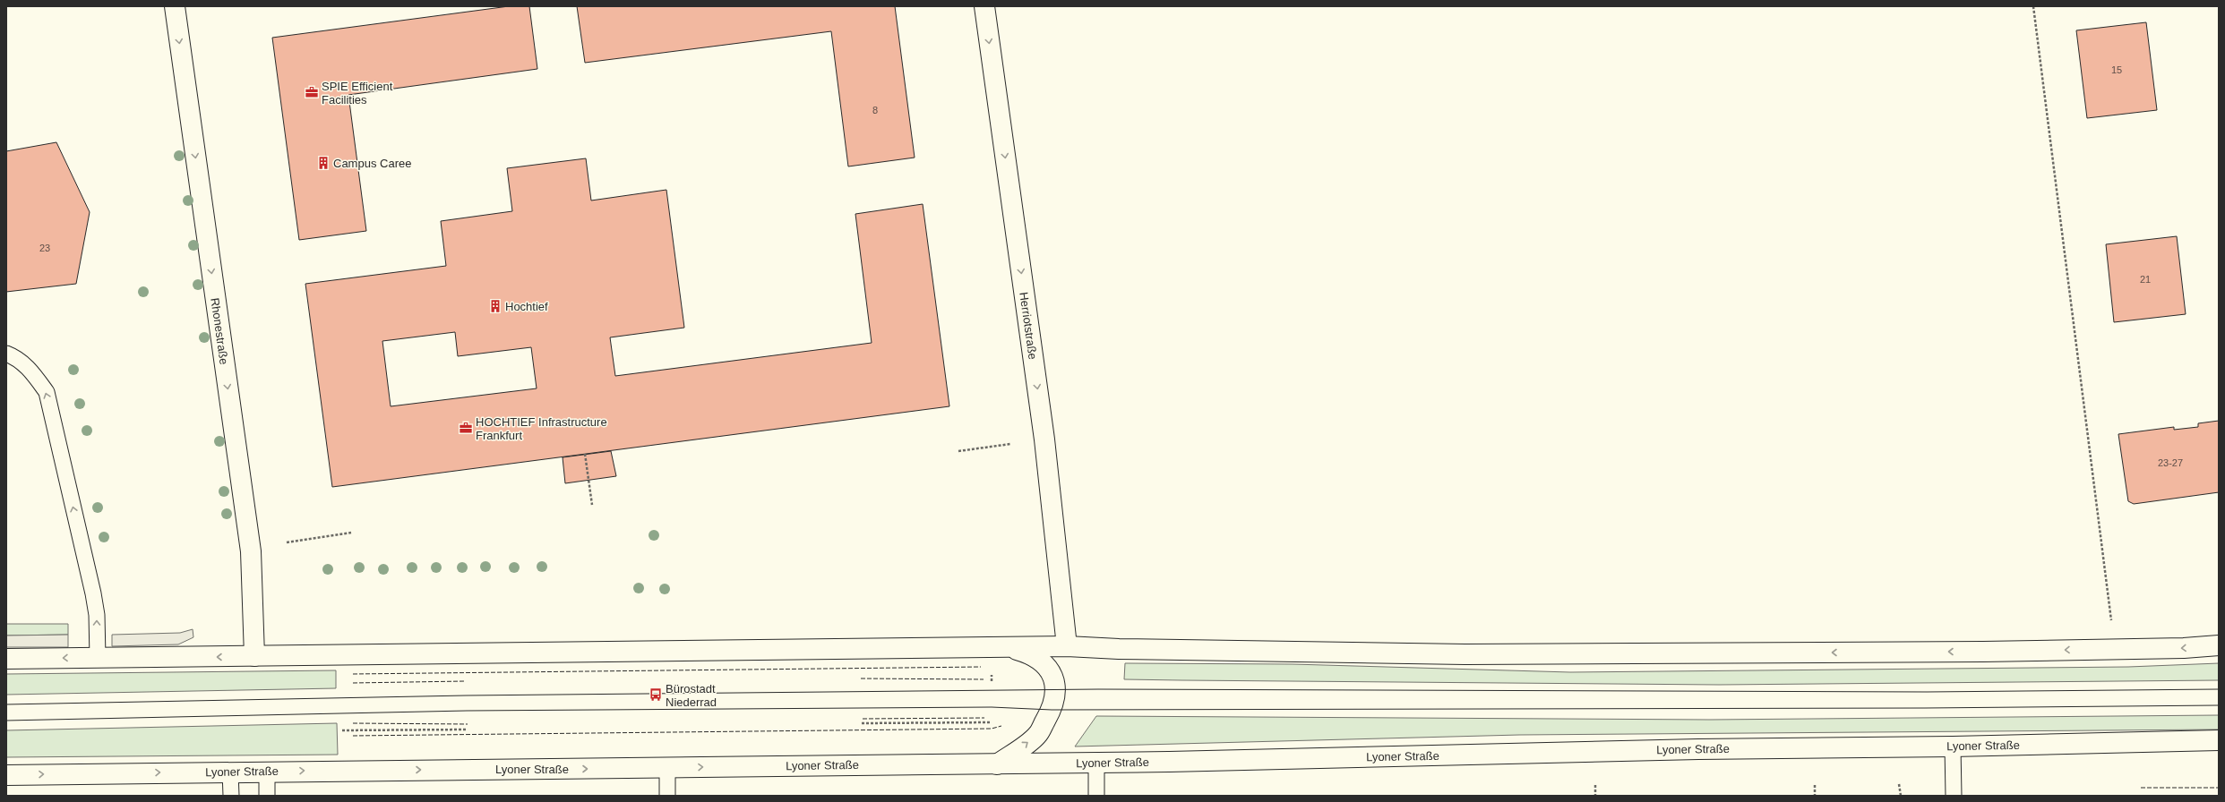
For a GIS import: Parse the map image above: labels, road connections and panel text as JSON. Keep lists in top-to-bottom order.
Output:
{
  "streets": {
    "main road": ["Herriotstraße", "Rhonestraße", "Lyoner Straße"]
  },
  "one_way": ["Herriotstraße", "Rhonestraße"],
  "places": {
    "office": ["SPIE Efficient Facilities", "HOCHTIEF Infrastructure Frankfurt"],
    "building": ["Campus Caree", "Hochtief"],
    "bus stop": ["Bürostadt Niederrad"]
  },
  "house_numbers": [
    "15",
    "8",
    "23",
    "21",
    "23-27"
  ]
}
